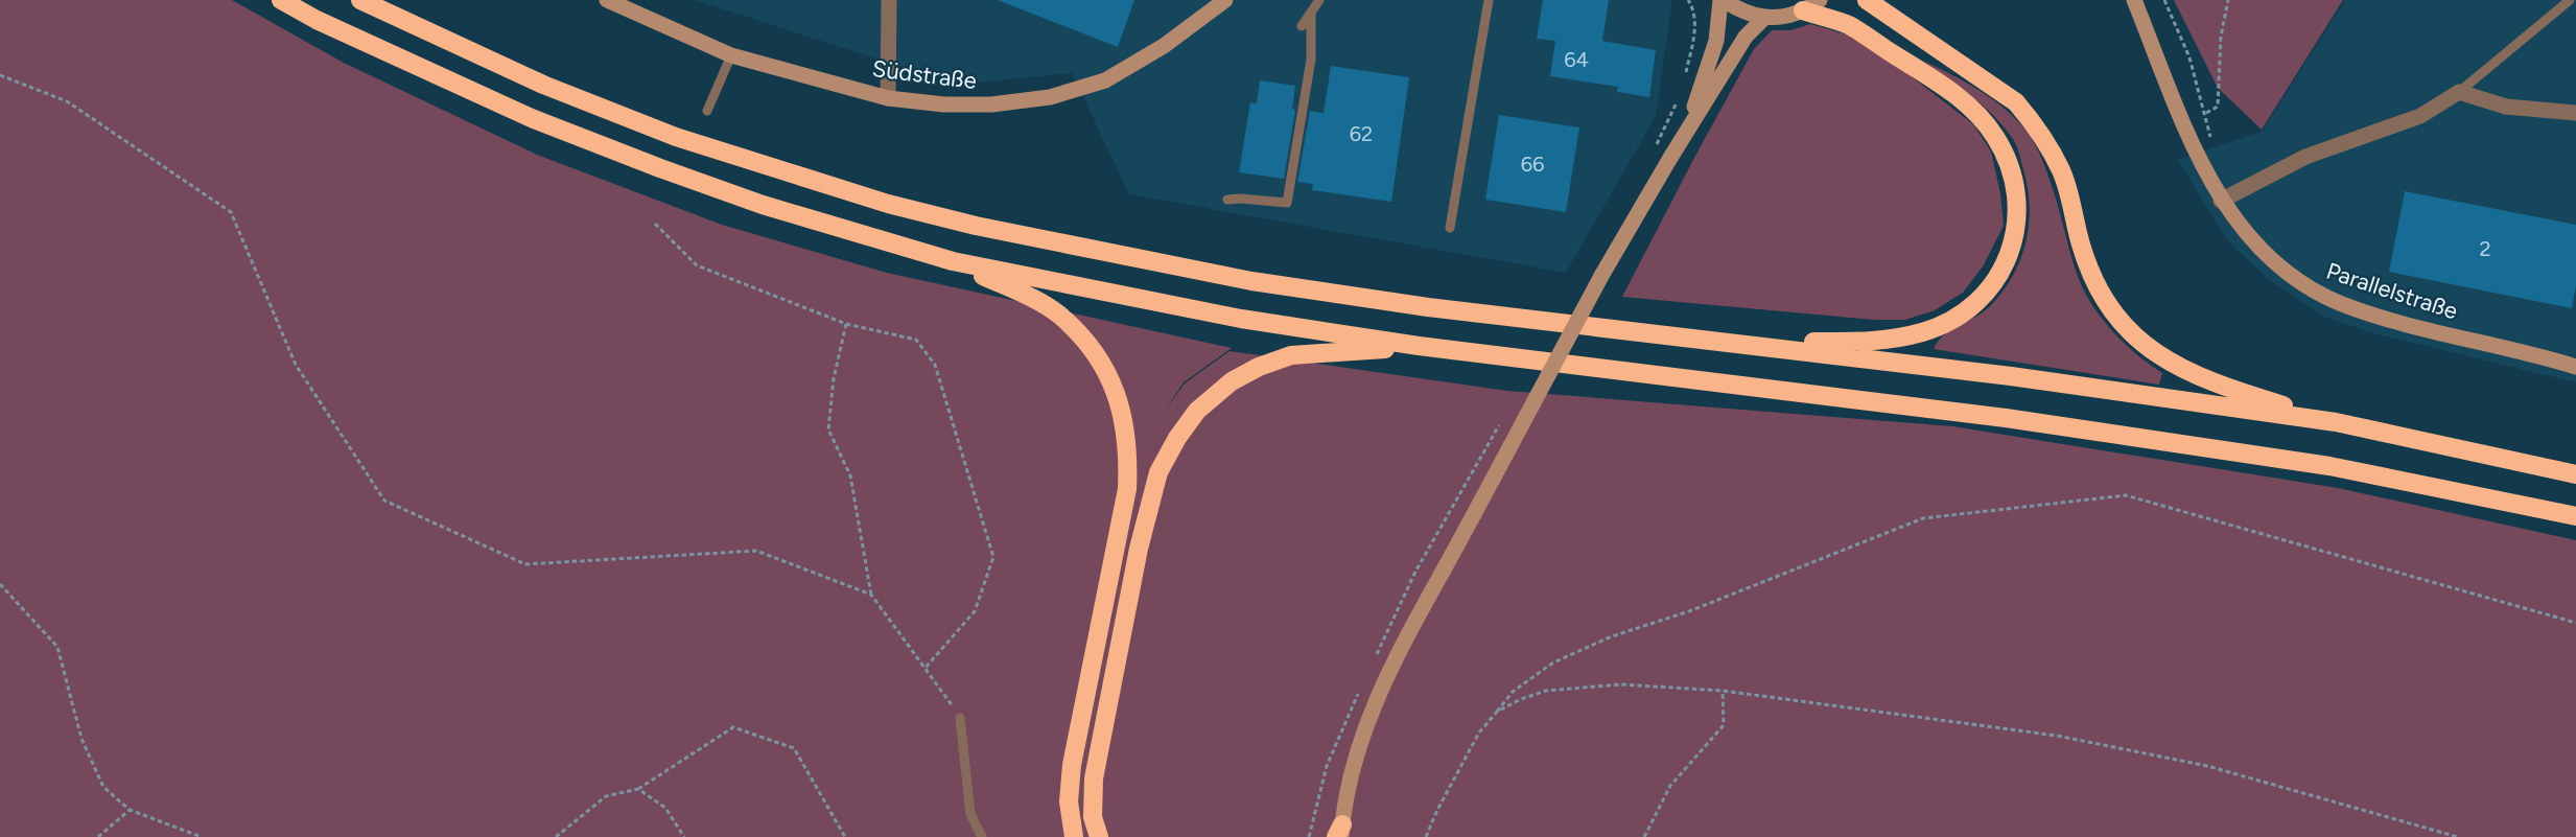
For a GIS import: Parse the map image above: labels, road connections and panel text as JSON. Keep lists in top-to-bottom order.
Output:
{
  "streets": {
    "street": ["Südstraße", "Parallelstraße"]
  },
  "house_numbers": [
    "64",
    "62",
    "66",
    "2"
  ]
}
